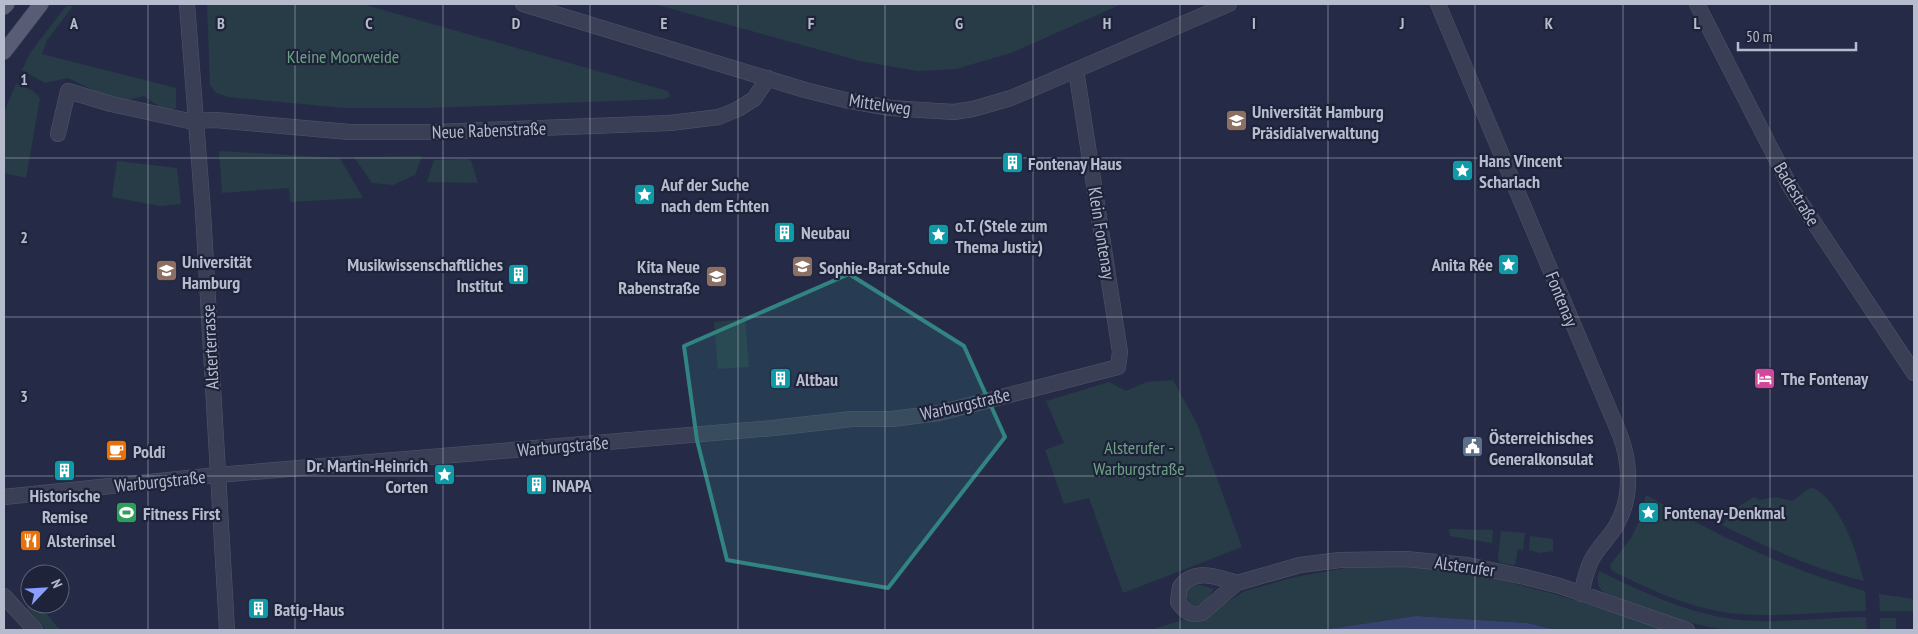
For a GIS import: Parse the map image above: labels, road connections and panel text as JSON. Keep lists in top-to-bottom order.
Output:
{
  "streets": {
    "street": [
      "Mittelweg",
      "Neue Rabenstraße",
      "Badestraße",
      "Klein Fontenay",
      "Fontenay",
      "Alsterterrasse",
      "Warburgstraße",
      "Alsterufer"
    ]
  },
  "crossings": [
    ["Mittelweg", "Neue Rabenstraße"],
    ["Mittelweg", "Klein Fontenay"],
    ["Neue Rabenstraße", "Alsterterrasse"],
    ["Klein Fontenay", "Warburgstraße"],
    ["Fontenay", "Alsterufer"],
    ["Alsterterrasse", "Warburgstraße"]
  ],
  "parks": ["Kleine Moorweide", "Alsterufer - Warburgstraße"],
  "places": {
    "school or university": [
      "Universität Hamburg Präsidialverwaltung",
      "Sophie-Barat-Schule",
      "Universität Hamburg",
      "Kita Neue Rabenstraße"
    ],
    "building": [
      "Fontenay Haus",
      "Neubau",
      "Musikwissenschaftliches Institut",
      "Altbau",
      "Historische Remise",
      "INAPA",
      "Batig-Haus"
    ],
    "place": [
      "Hans Vincent Scharlach",
      "Auf der Suche nach dem Echten",
      "o.T. (Stele zum Thema Justiz)",
      "Anita Rée",
      "Dr. Martin-Heinrich Corten",
      "Fontenay-Denkmal"
    ],
    "hotel": ["The Fontenay"],
    "public building": ["Österreichisches Generalkonsulat"],
    "cafe": ["Poldi"],
    "sports": ["Fitness First"],
    "restaurant": ["Alsterinsel"]
  },
  "scale_bar": "50 m",
  "north": "top right",
  "grid": {
    "columns": [
      "A",
      "B",
      "C",
      "D",
      "E",
      "F",
      "G",
      "H",
      "I",
      "J",
      "K",
      "L"
    ],
    "rows": ["1", "2", "3"]
  }
}
